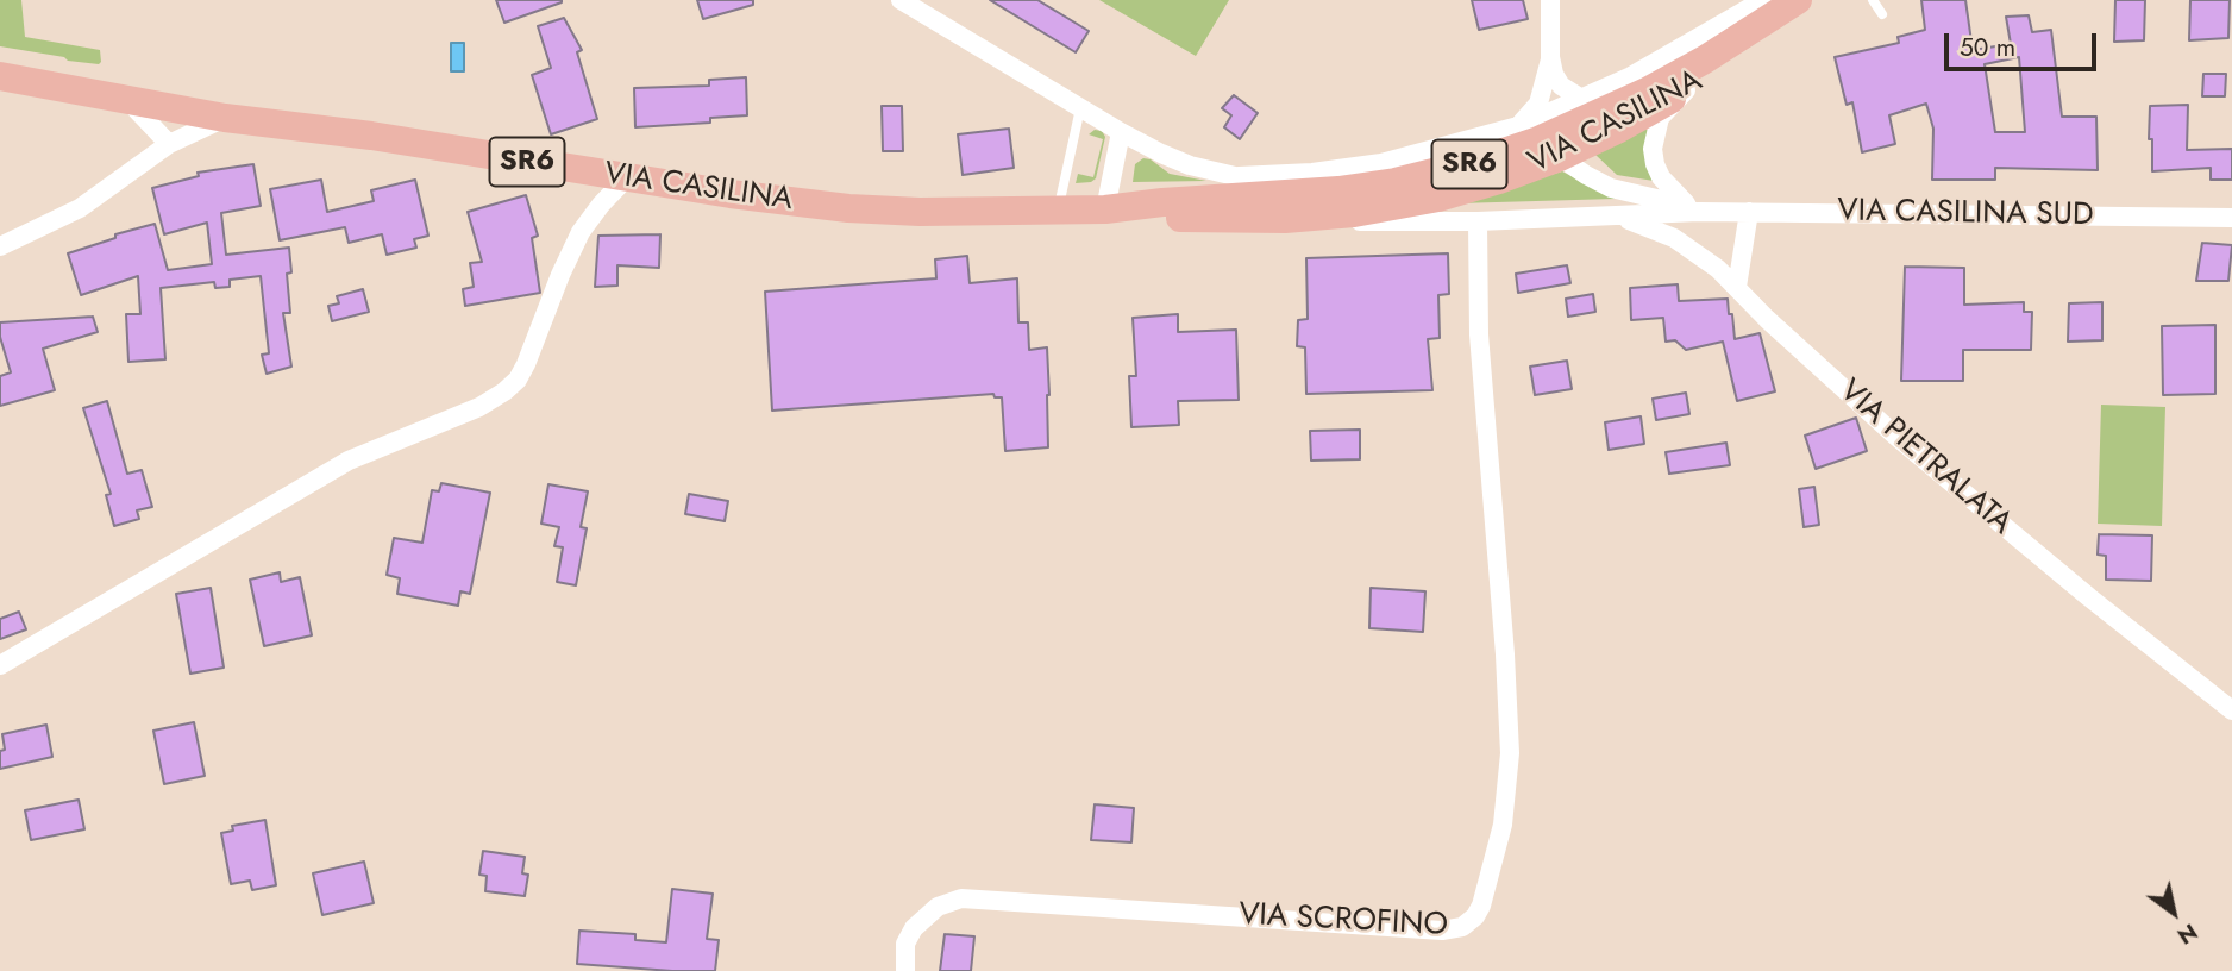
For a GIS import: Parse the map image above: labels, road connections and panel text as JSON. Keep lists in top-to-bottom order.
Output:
{
  "streets": {
    "main road": ["VIA CASILINA", "SR6"],
    "street": ["VIA CASILINA SUD", "VIA PIETRALATA", "VIA SCROFINO"]
  },
  "crossings": [
    ["VIA CASILINA", "VIA CASILINA SUD"],
    ["VIA CASILINA SUD", "VIA PIETRALATA"],
    ["VIA CASILINA SUD", "VIA SCROFINO"]
  ],
  "scale_bar": "50 m",
  "north": "bottom right"
}
